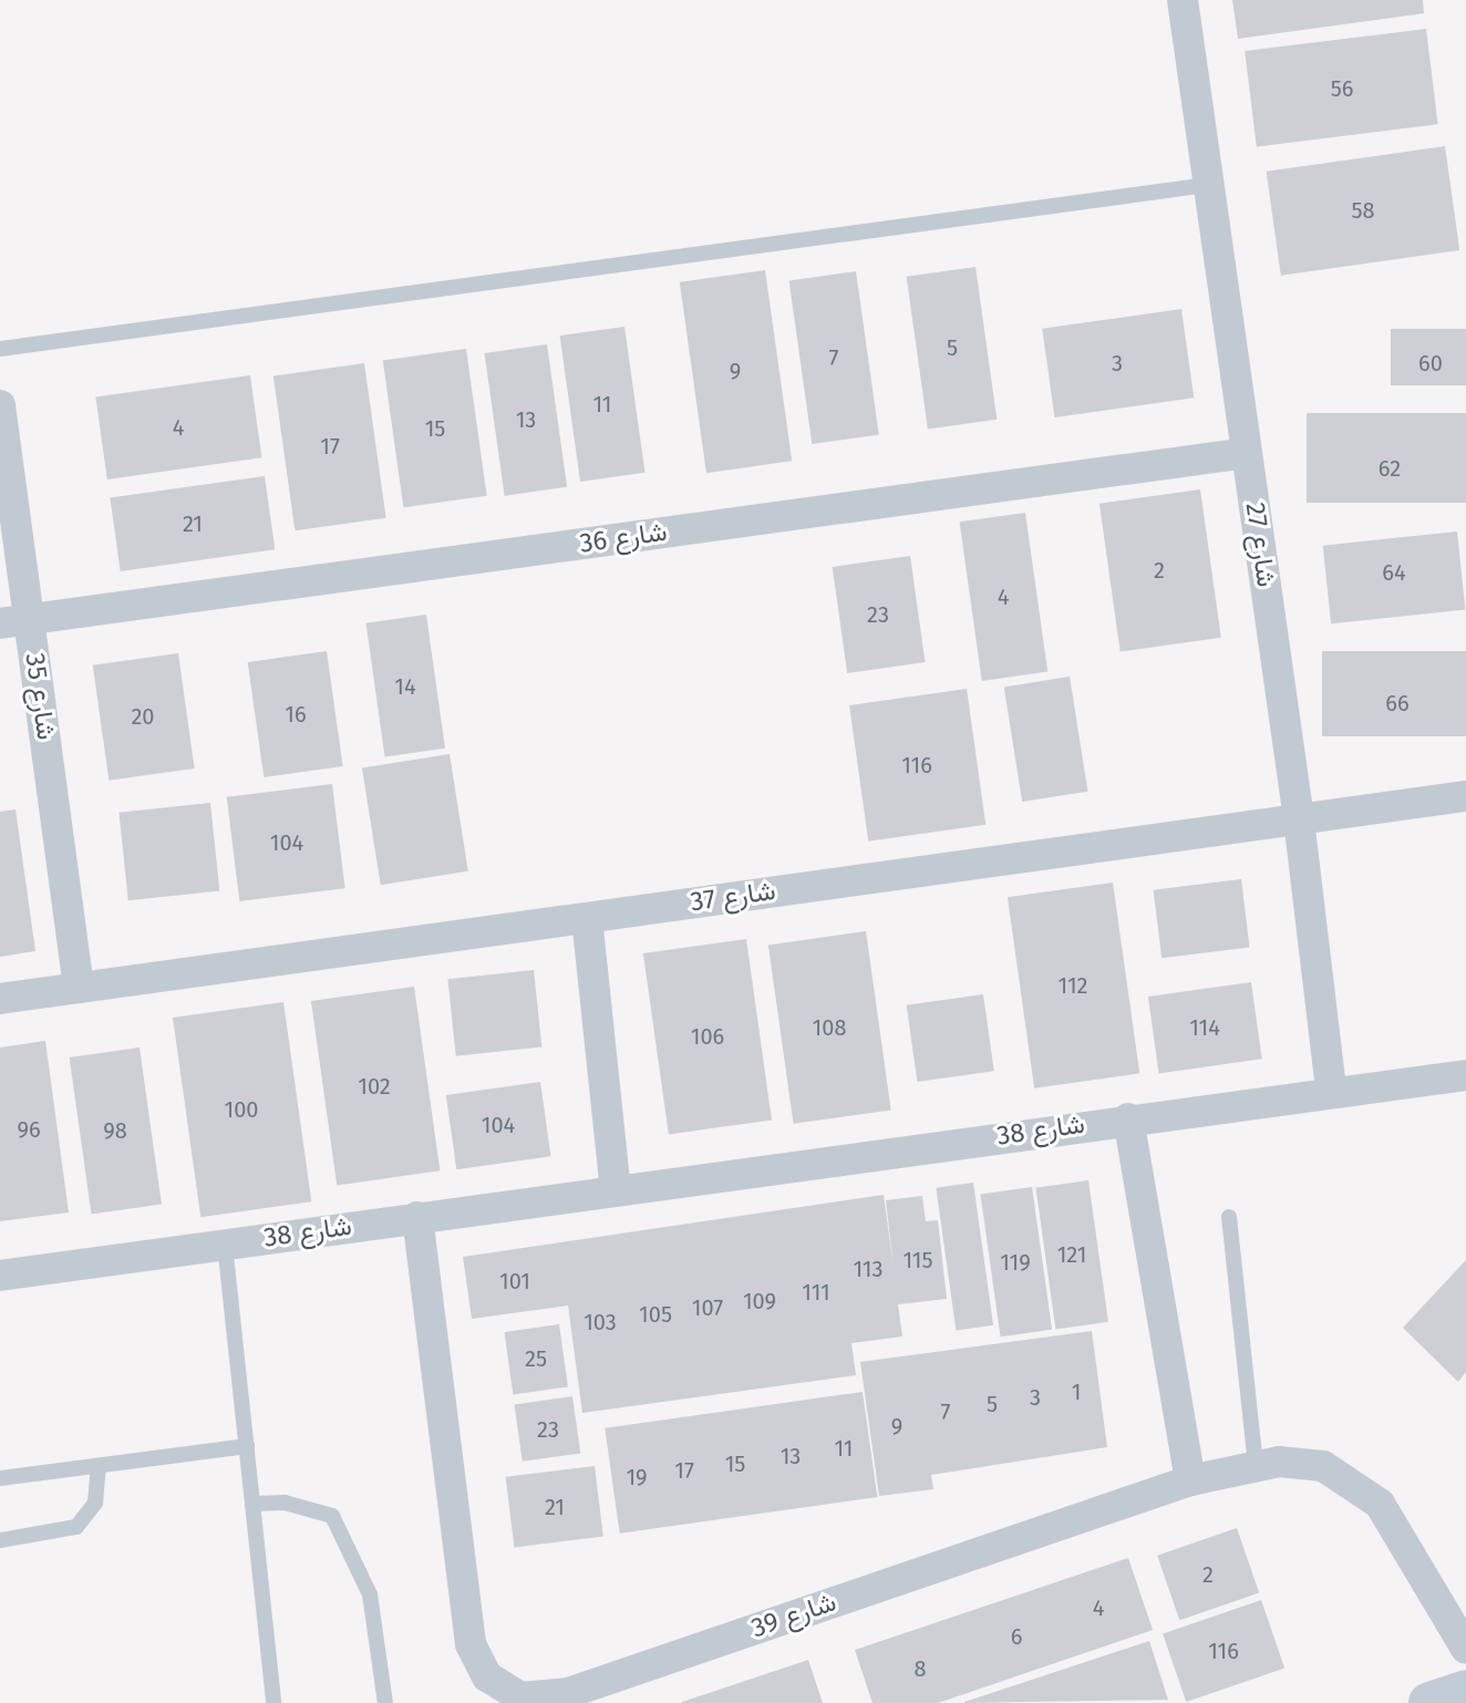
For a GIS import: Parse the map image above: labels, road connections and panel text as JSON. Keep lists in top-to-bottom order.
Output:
{
  "streets": {
    "street": [
      "شارع 36",
      "شارع 27",
      "شارع 35",
      "شارع 37",
      "شارع 38",
      "شارع 39"
    ]
  },
  "crossings": [
    ["شارع 36", "شارع 27"],
    ["شارع 36", "شارع 35"],
    ["شارع 27", "شارع 37"],
    ["شارع 27", "شارع 38"],
    ["شارع 35", "شارع 37"],
    ["شارع 38", "شارع 39"]
  ],
  "house_numbers": [
    "56",
    "58",
    "5",
    "7",
    "3",
    "60",
    "9",
    "11",
    "13",
    "4",
    "15",
    "17",
    "62",
    "21",
    "2",
    "64",
    "4",
    "23",
    "14",
    "66",
    "16",
    "20",
    "116",
    "104",
    "112",
    "108",
    "114",
    "106",
    "102",
    "100",
    "104",
    "96",
    "98",
    "121",
    "115",
    "119",
    "113",
    "101",
    "111",
    "109",
    "107",
    "105",
    "103",
    "25",
    "1",
    "3",
    "5",
    "7",
    "9",
    "23",
    "11",
    "13",
    "15",
    "17",
    "19",
    "21",
    "2",
    "4",
    "6",
    "116",
    "8"
  ]
}
